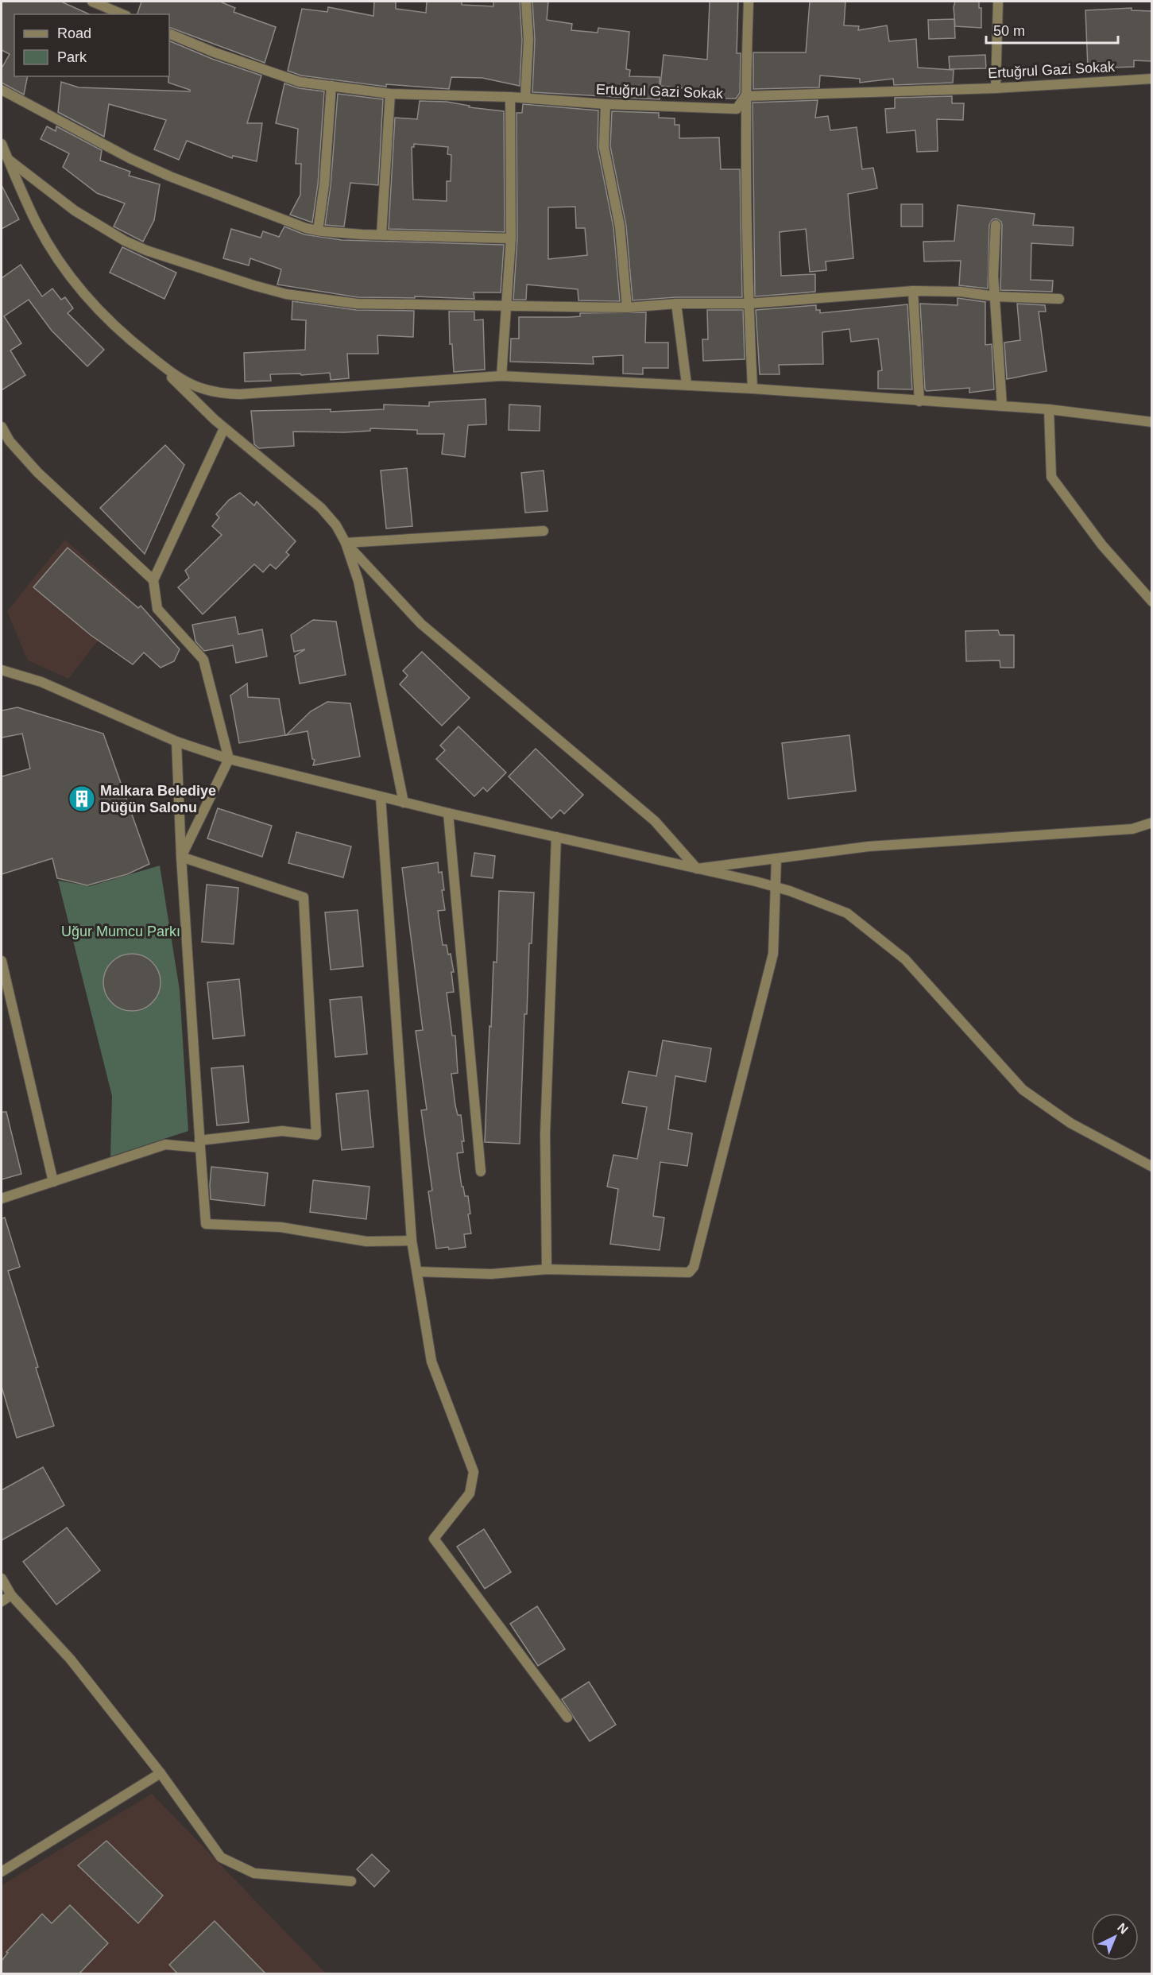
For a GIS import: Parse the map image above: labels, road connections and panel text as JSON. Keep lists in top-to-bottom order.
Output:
{
  "streets": {
    "street": ["Ertuğrul Gazi Sokak"]
  },
  "parks": ["Uğur Mumcu Parkı"],
  "places": {
    "building": ["Malkara Belediye Düğün Salonu"]
  },
  "legend": ["Road", "Park"],
  "scale_bar": "50 m",
  "north": "top right"
}
